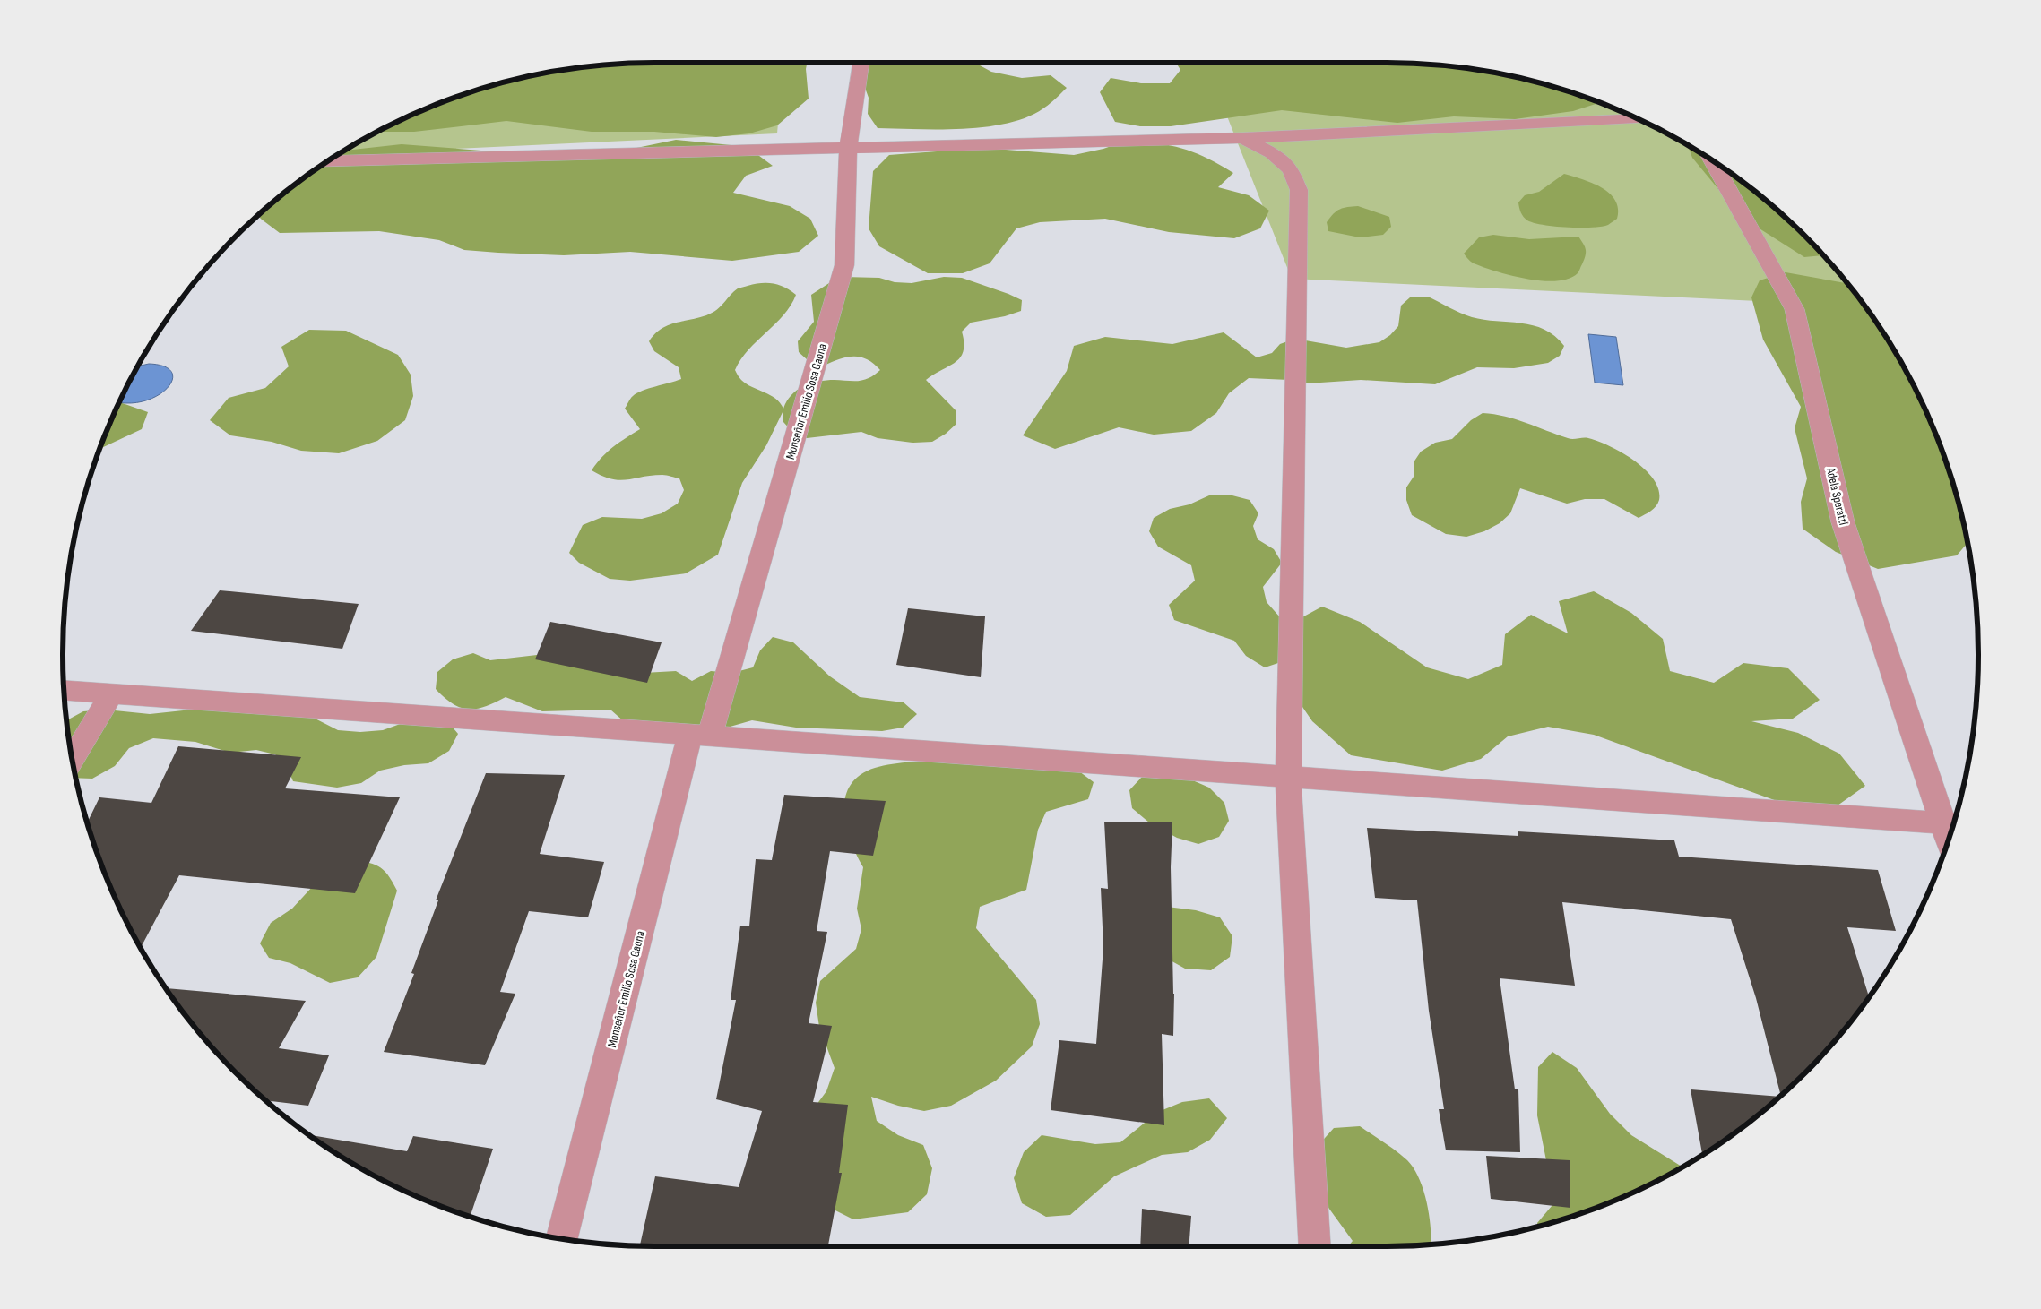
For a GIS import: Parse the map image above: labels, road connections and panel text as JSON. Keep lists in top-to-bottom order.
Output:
{
  "streets": {
    "street": ["Monseñor Emilio Sosa Gaona", "Adela Speratti"]
  }
}
